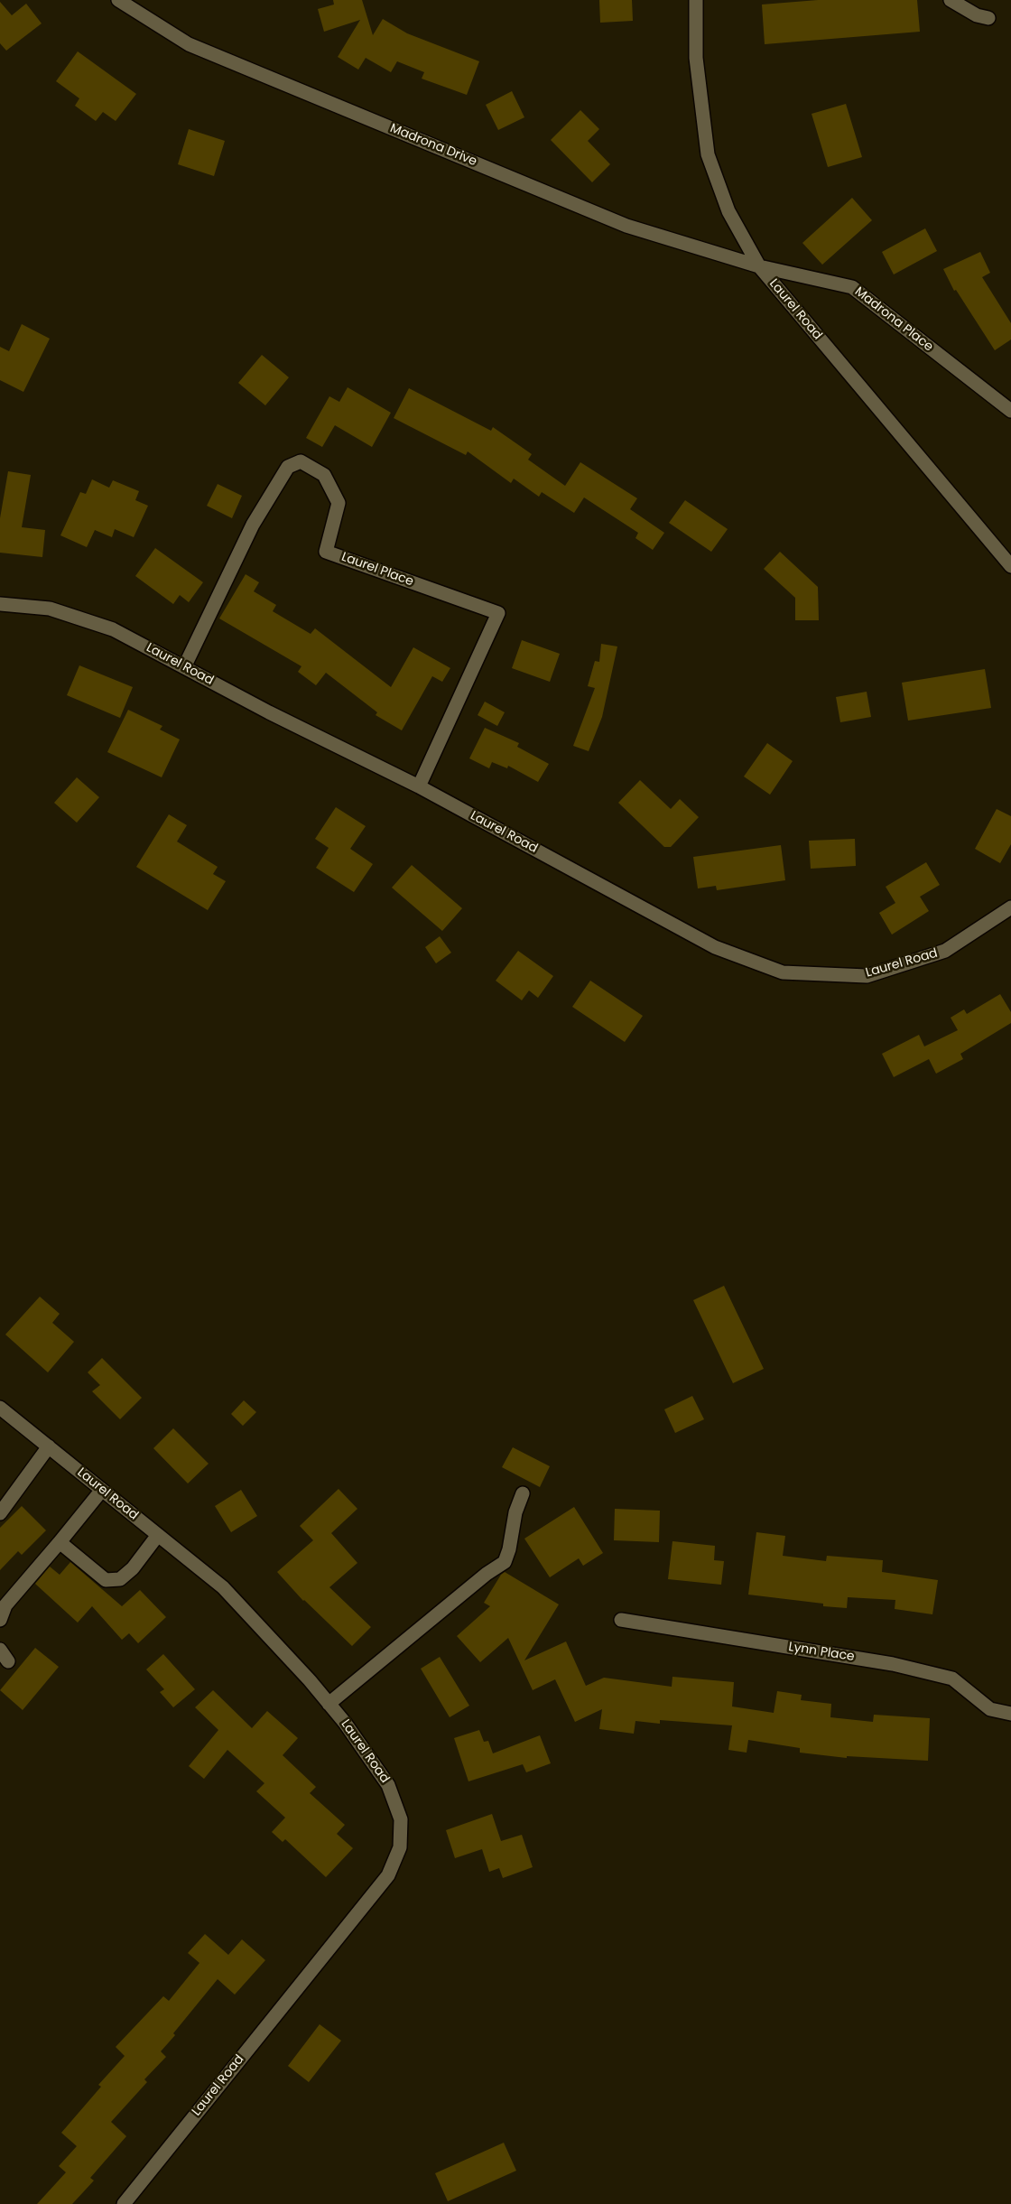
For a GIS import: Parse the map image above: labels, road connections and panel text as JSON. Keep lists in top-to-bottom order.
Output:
{
  "streets": {
    "street": [
      "Madrona Drive",
      "Laurel Road",
      "Madrona Place",
      "Laurel Place",
      "Lynn Place"
    ]
  },
  "crossings": [
    ["Madrona Drive", "Laurel Road"],
    ["Madrona Drive", "Madrona Place"],
    ["Laurel Road", "Madrona Place"],
    ["Laurel Road", "Laurel Place"]
  ]
}
